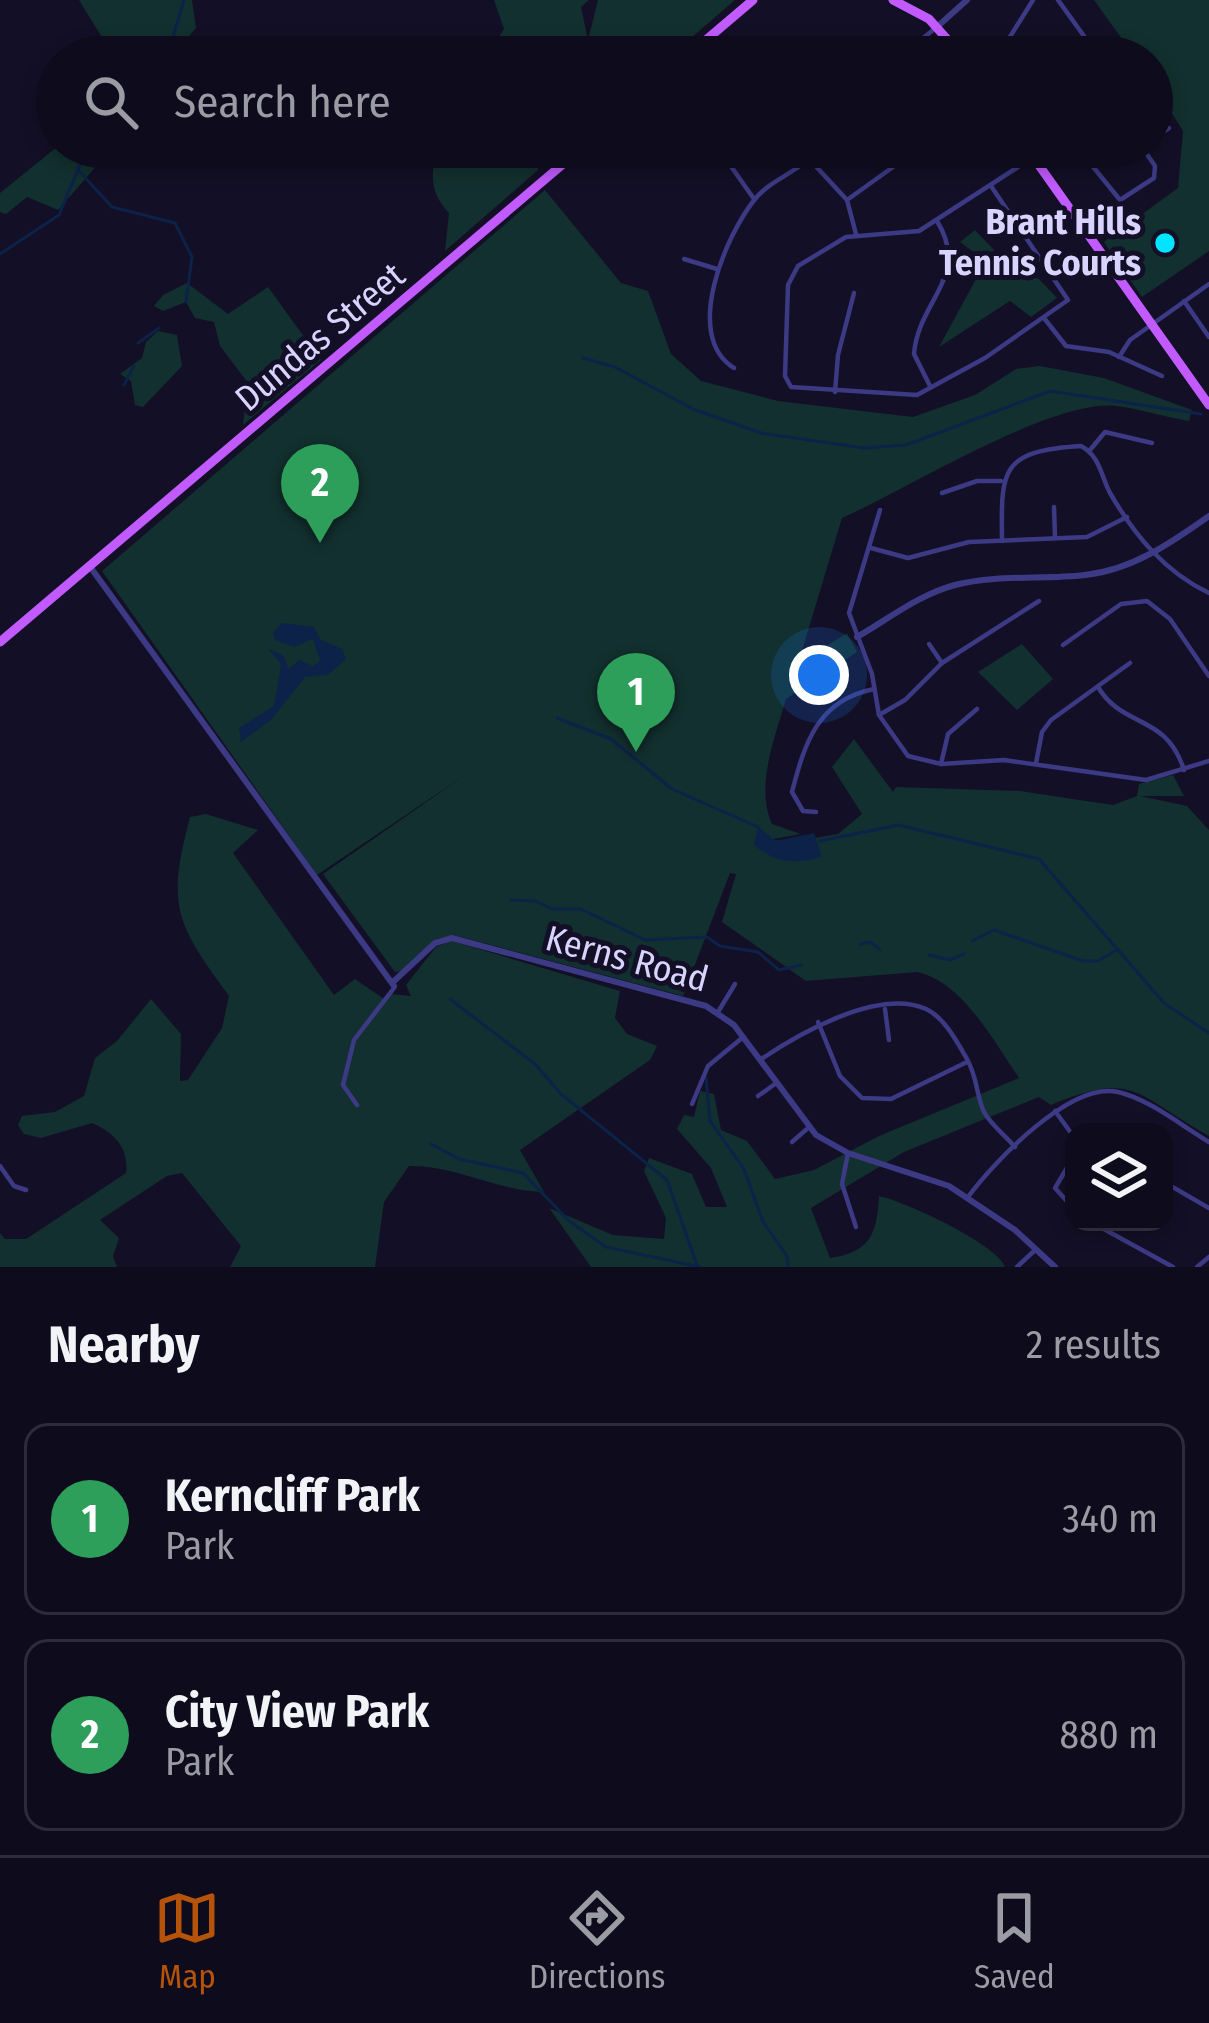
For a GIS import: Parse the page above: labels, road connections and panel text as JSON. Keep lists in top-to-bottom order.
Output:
{
  "streets": {
    "main road": ["Dundas Street"],
    "street": ["Kerns Road"]
  },
  "places": ["Brant Hills Tennis Courts"],
  "page": {
    "search": "Search here",
    "pins": ["2", "1"],
    "heading": ["Nearby", "2 results"],
    "list": [
      {
        "mark": "1",
        "name": "Kerncliff Park",
        "note": "Park",
        "value": "340 m"
      },
      {
        "mark": "2",
        "name": "City View Park",
        "note": "Park",
        "value": "880 m"
      }
    ],
    "nav": ["Map", "Directions", "Saved"]
  }
}
